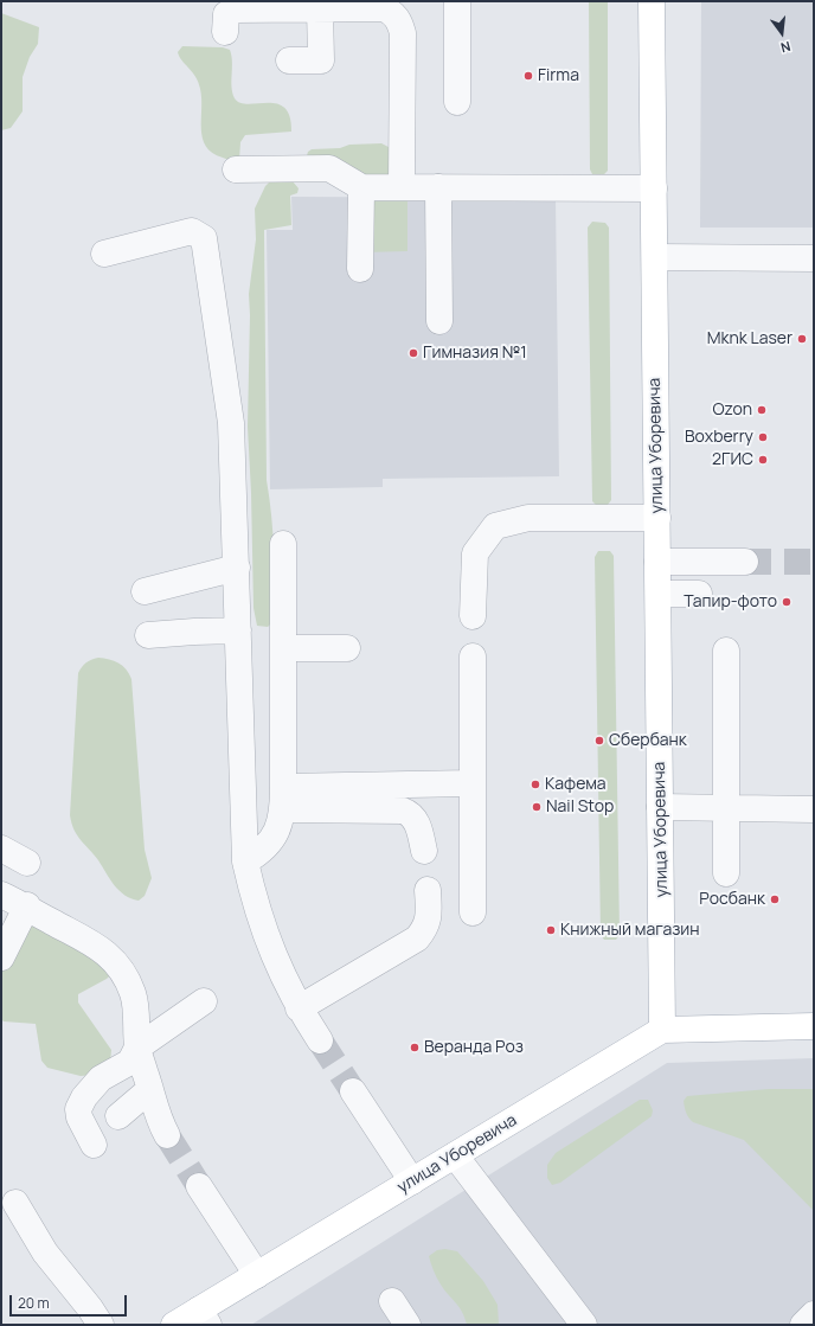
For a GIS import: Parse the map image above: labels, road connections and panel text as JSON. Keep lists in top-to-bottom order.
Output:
{
  "streets": {
    "main road": ["улица Уборевича"]
  },
  "places": [
    "Firma",
    "Mknk Laser",
    "Гимназия №1",
    "Ozon",
    "Boxberry",
    "2ГИС",
    "Тапир-фото",
    "Сбербанк",
    "Кафема",
    "Nail Stop",
    "Росбанк",
    "Книжный магазин",
    "Веранда Роз"
  ],
  "scale_bar": "20 m",
  "north": "bottom"
}
